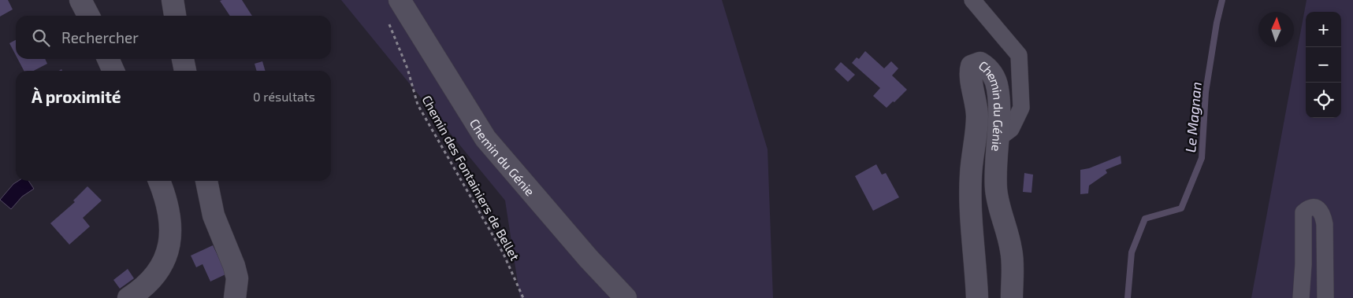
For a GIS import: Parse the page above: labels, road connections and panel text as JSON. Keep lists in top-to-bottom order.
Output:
{
  "streets": {
    "street": ["Chemin du Génie"],
    "path": ["Chemin des Fontainiers de Bellet"]
  },
  "water": ["Le Magnan"],
  "north": "top",
  "page": {
    "map_buttons": ["+", "−"],
    "search": "Rechercher",
    "heading": ["À proximité", "0 résultats"]
  }
}
